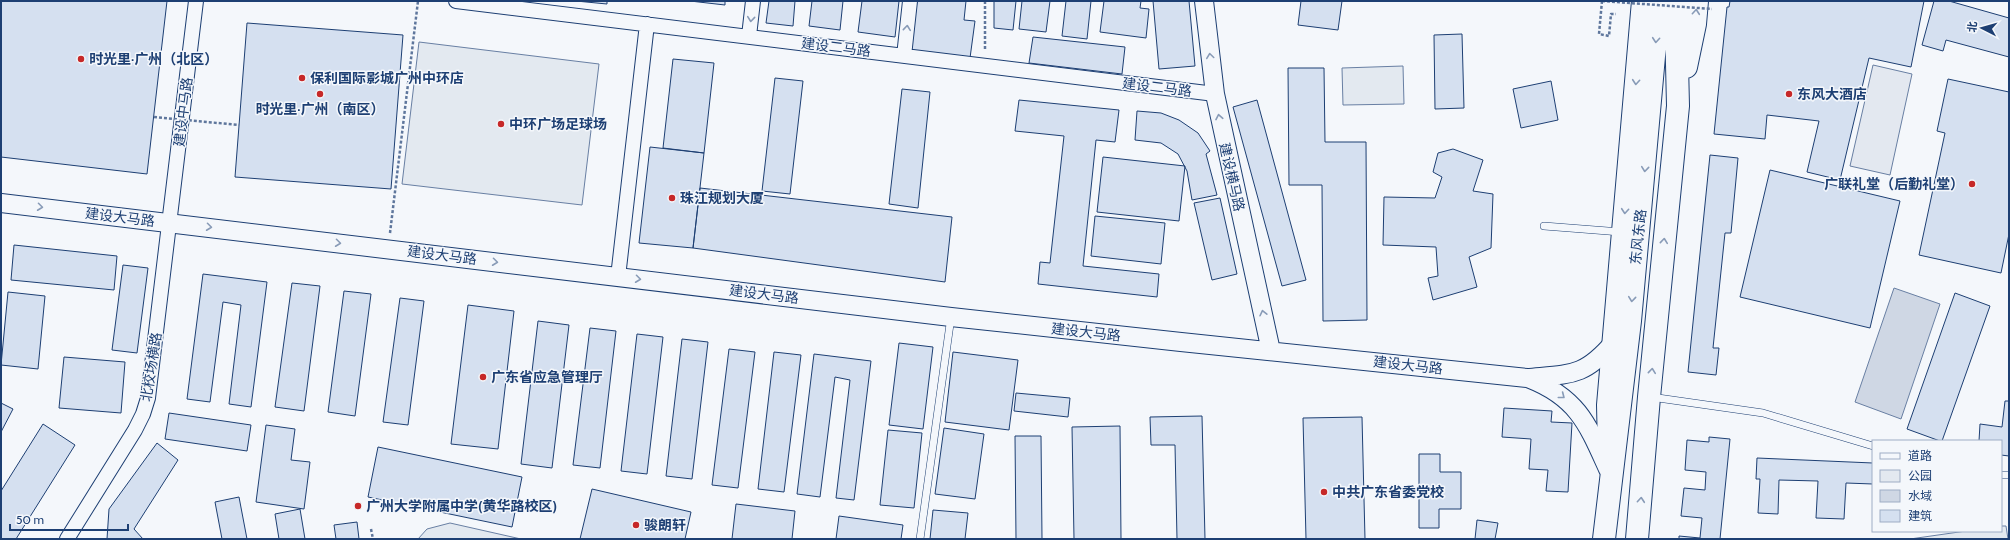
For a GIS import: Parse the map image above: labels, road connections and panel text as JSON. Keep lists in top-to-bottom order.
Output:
{
  "streets": {
    "main road": ["东风东路"],
    "street": [
      "建设二马路",
      "建设中马路",
      "建设横马路",
      "建设大马路",
      "北校场横路"
    ]
  },
  "crossings": [
    ["建设二马路", "建设横马路"],
    ["建设中马路", "建设大马路"],
    ["建设中马路", "北校场横路"],
    ["建设横马路", "建设大马路"],
    ["建设大马路", "北校场横路"]
  ],
  "one_way": ["建设横马路", "建设大马路"],
  "places": [
    "时光里·广州（北区）",
    "保利国际影城广州中环店",
    "时光里·广州（南区）",
    "东风大酒店",
    "中环广场足球场",
    "广联礼堂（后勤礼堂）",
    "珠江规划大厦",
    "广东省应急管理厅",
    "中共广东省委党校",
    "广州大学附属中学(黄华路校区)",
    "骏朗轩"
  ],
  "legend": [
    "道路",
    "公园",
    "水域",
    "建筑"
  ],
  "scale_bar": "50 m",
  "north": "left"
}
